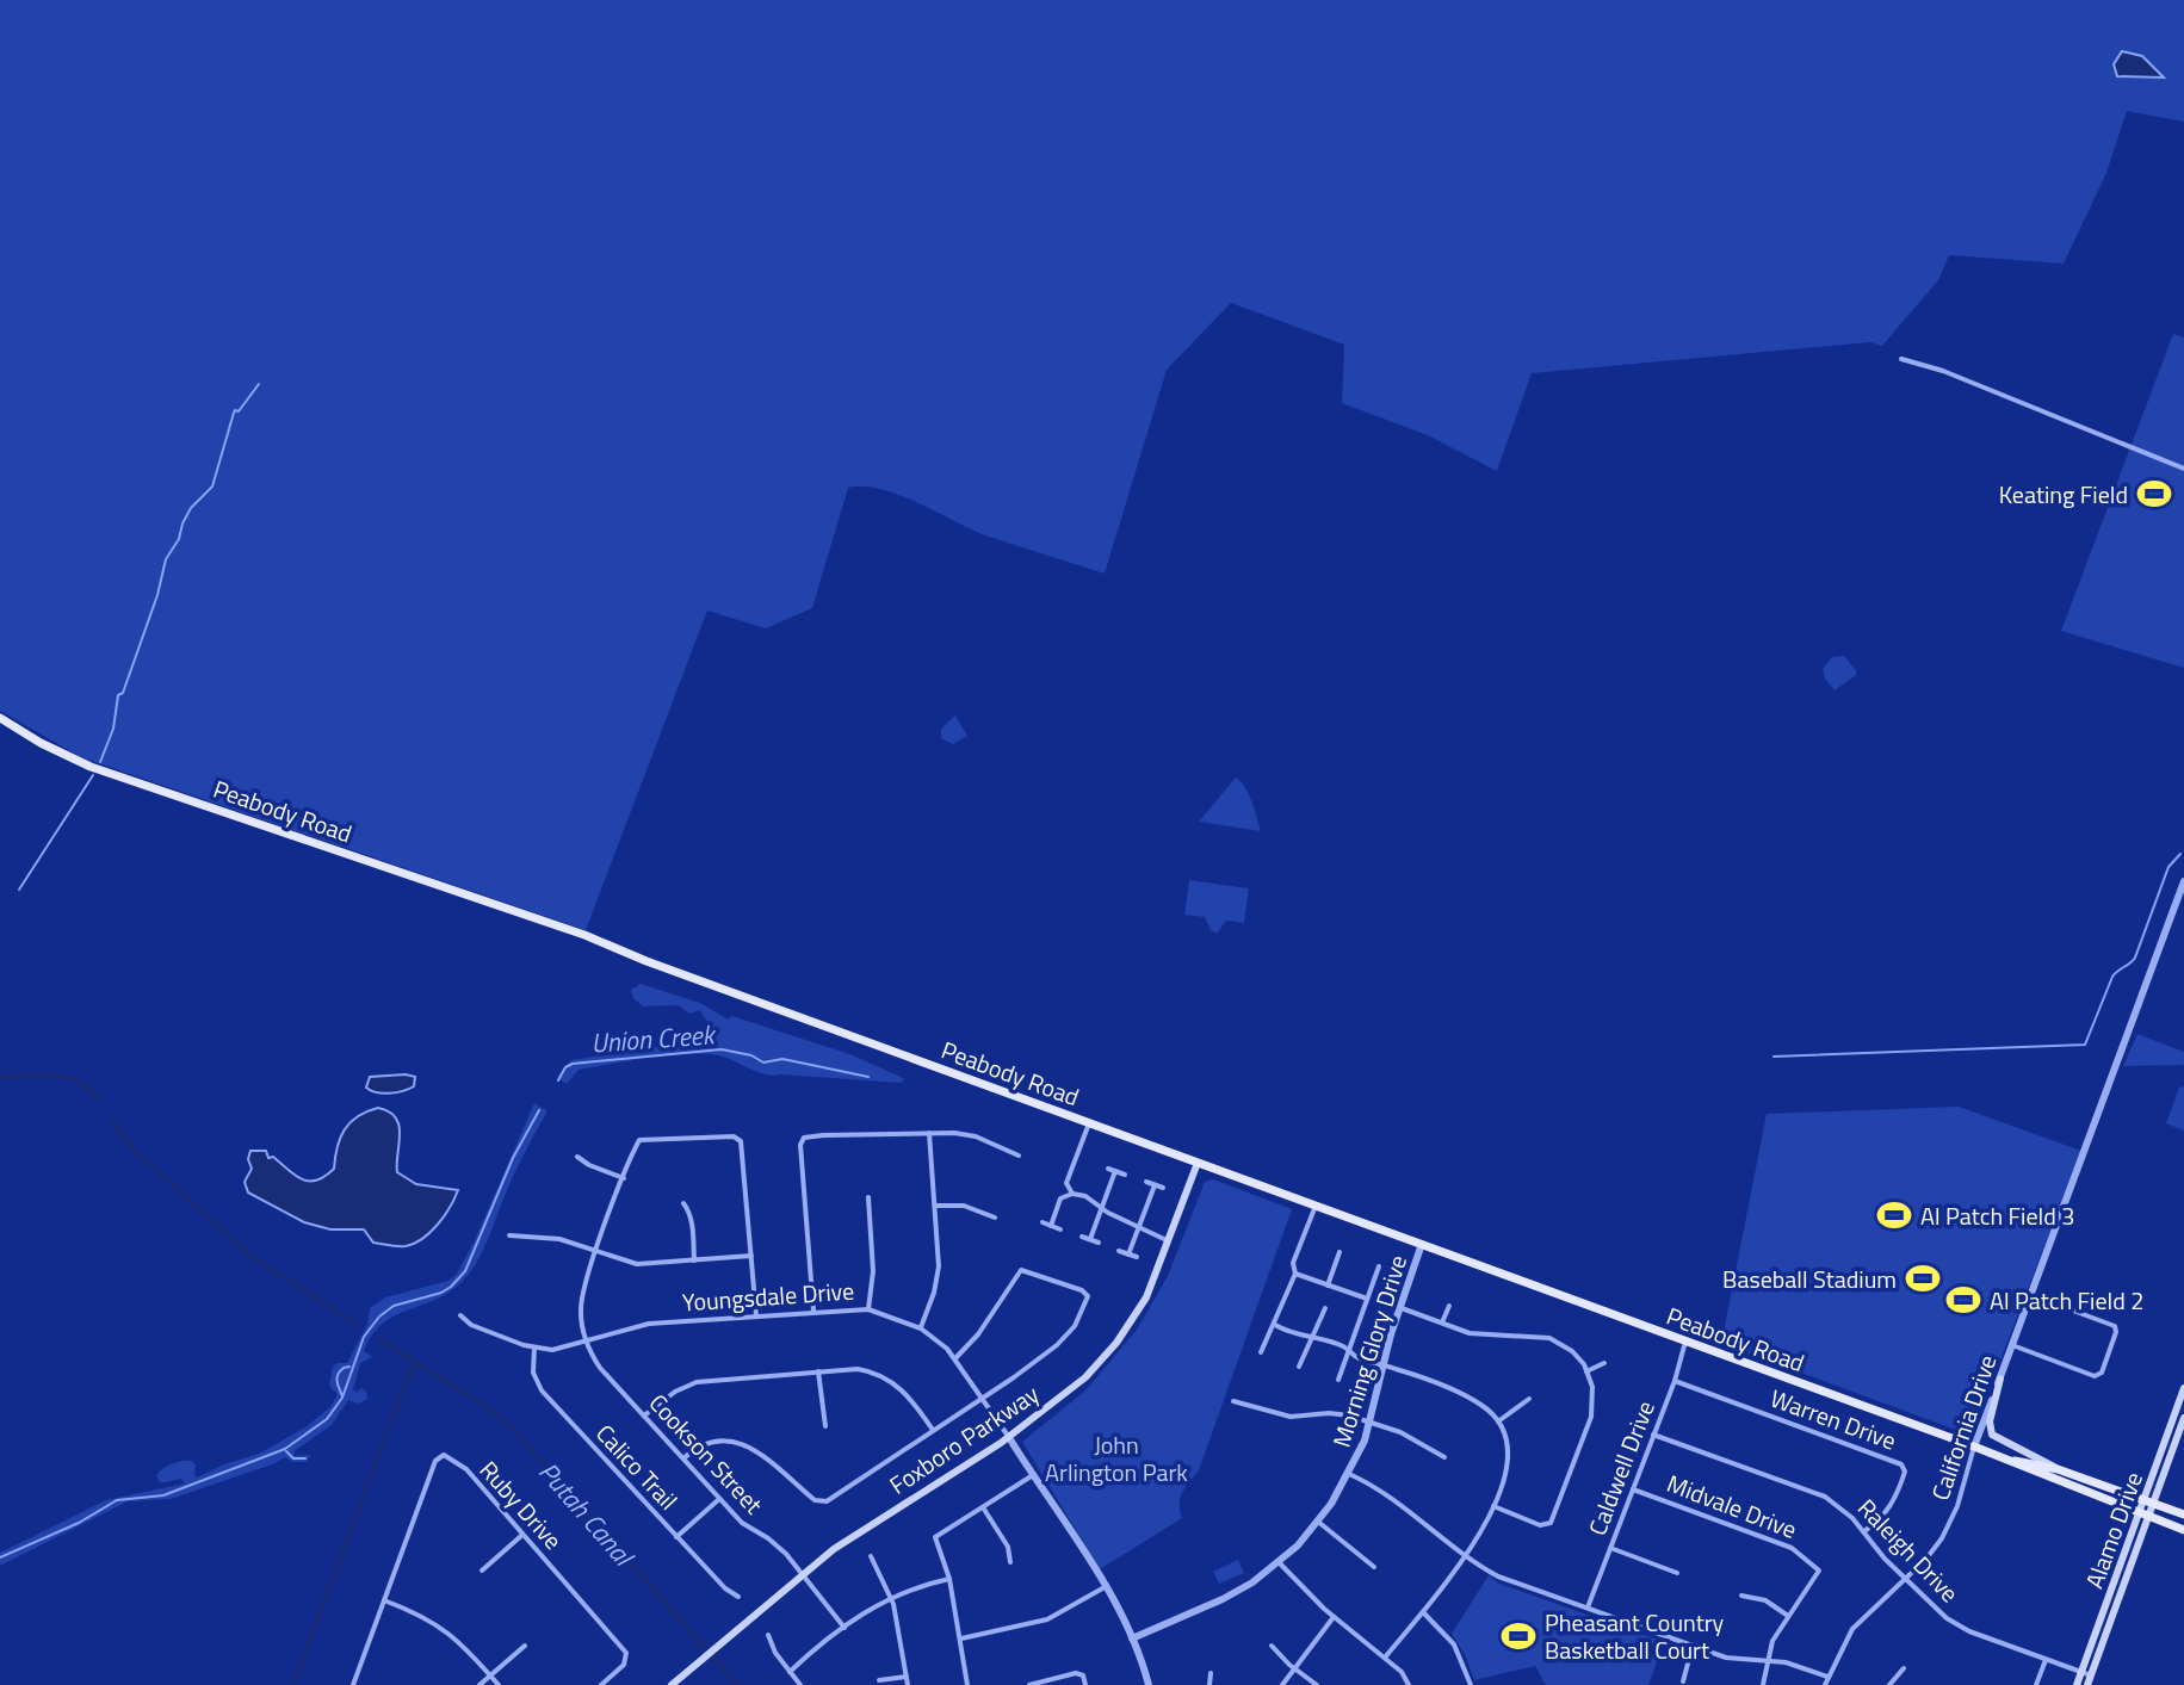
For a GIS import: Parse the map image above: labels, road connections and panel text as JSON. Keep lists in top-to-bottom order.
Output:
{
  "streets": {
    "main road": ["Peabody Road", "Foxboro Parkway", "Alamo Drive"],
    "street": [
      "Youngsdale Drive",
      "Morning Glory Drive",
      "Warren Drive",
      "California Drive",
      "Cookson Street",
      "Calico Trail",
      "Caldwell Drive",
      "Ruby Drive",
      "Midvale Drive",
      "Raleigh Drive"
    ]
  },
  "crossings": [
    ["Peabody Road", "Morning Glory Drive"],
    ["Peabody Road", "California Drive"],
    ["Peabody Road", "Foxboro Parkway"],
    ["Peabody Road", "Caldwell Drive"],
    ["Peabody Road", "Alamo Drive"],
    ["Youngsdale Drive", "Morning Glory Drive"],
    ["Youngsdale Drive", "Foxboro Parkway"],
    ["Youngsdale Drive", "Cookson Street"],
    ["Youngsdale Drive", "Calico Trail"],
    ["Warren Drive", "Caldwell Drive"],
    ["Warren Drive", "Raleigh Drive"],
    ["California Drive", "Raleigh Drive"],
    ["Foxboro Parkway", "Cookson Street"],
    ["Caldwell Drive", "Midvale Drive"],
    ["Caldwell Drive", "Raleigh Drive"],
    ["Alamo Drive", "Raleigh Drive"]
  ],
  "water": ["Union Creek", "Putah Canal"],
  "parks": ["John Arlington Park"],
  "places": {
    "sports": [
      "Keating Field",
      "Al Patch Field 3",
      "Baseball Stadium",
      "Al Patch Field 2",
      "Pheasant Country Basketball Court"
    ]
  }
}
